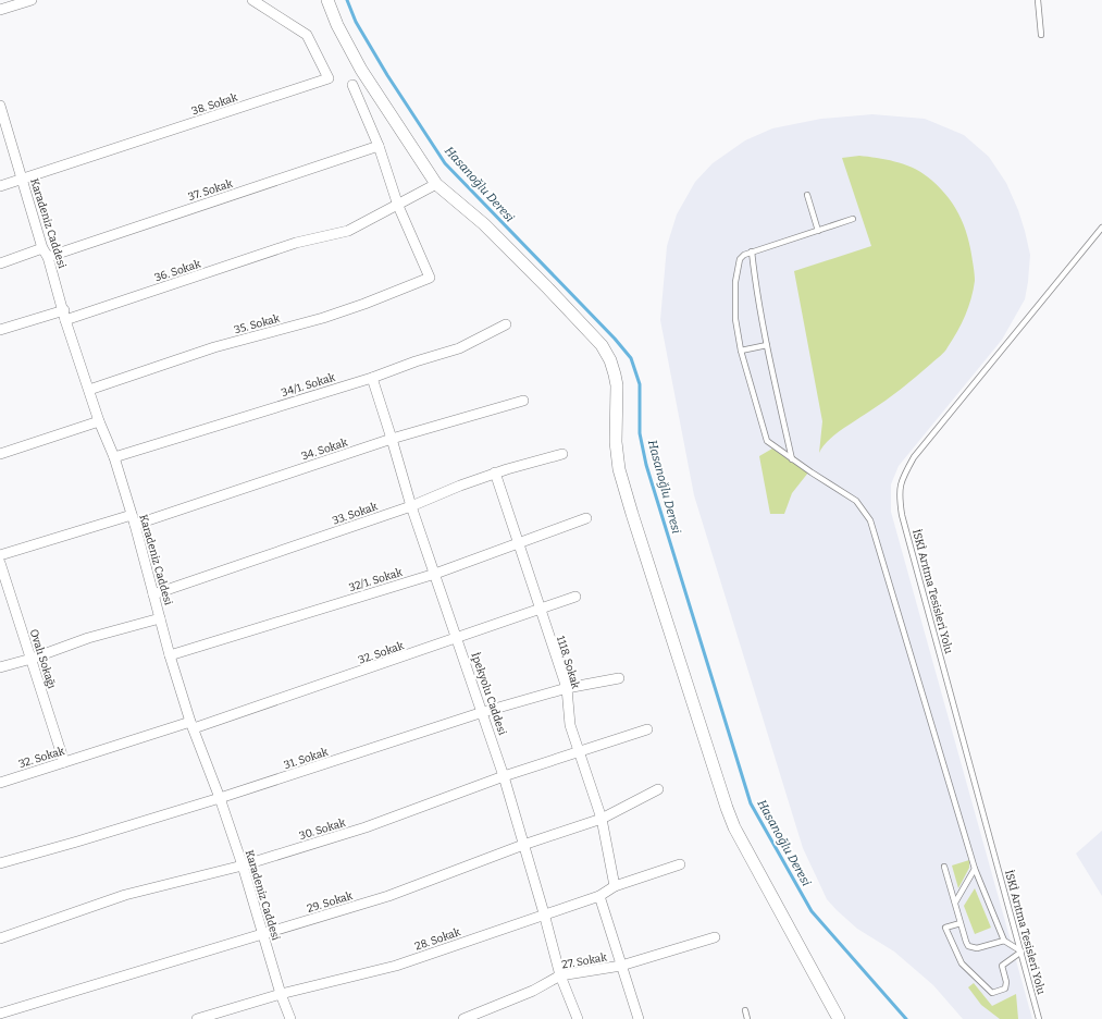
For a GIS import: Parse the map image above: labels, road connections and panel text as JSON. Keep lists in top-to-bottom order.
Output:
{
  "streets": {
    "street": [
      "38. Sokak",
      "37. Sokak",
      "Karadeniz Caddesi",
      "36. Sokak",
      "35. Sokak",
      "34/1. Sokak",
      "34. Sokak",
      "33. Sokak",
      "32/1. Sokak",
      "32. Sokak",
      "Ovalı Sokağı",
      "1118. Sokak",
      "İpekyolu Caddesi",
      "31. Sokak",
      "30. Sokak",
      "29. Sokak",
      "28. Sokak",
      "27. Sokak"
    ],
    "lane": ["İSKİ Arıtma Tesisleri Yolu"]
  },
  "crossings": [
    ["38. Sokak", "Karadeniz Caddesi"],
    ["37. Sokak", "Karadeniz Caddesi"],
    ["Karadeniz Caddesi", "36. Sokak"],
    ["Karadeniz Caddesi", "35. Sokak"],
    ["Karadeniz Caddesi", "34/1. Sokak"],
    ["Karadeniz Caddesi", "34. Sokak"],
    ["Karadeniz Caddesi", "33. Sokak"],
    ["Karadeniz Caddesi", "32/1. Sokak"],
    ["Karadeniz Caddesi", "32. Sokak"],
    ["Karadeniz Caddesi", "31. Sokak"],
    ["Karadeniz Caddesi", "30. Sokak"],
    ["Karadeniz Caddesi", "29. Sokak"],
    ["Karadeniz Caddesi", "28. Sokak"],
    ["36. Sokak", "35. Sokak"],
    ["34/1. Sokak", "İpekyolu Caddesi"],
    ["34. Sokak", "İpekyolu Caddesi"],
    ["33. Sokak", "1118. Sokak"],
    ["33. Sokak", "İpekyolu Caddesi"],
    ["32/1. Sokak", "1118. Sokak"],
    ["32/1. Sokak", "İpekyolu Caddesi"],
    ["32. Sokak", "Ovalı Sokağı"],
    ["32. Sokak", "1118. Sokak"],
    ["32. Sokak", "İpekyolu Caddesi"],
    ["1118. Sokak", "31. Sokak"],
    ["1118. Sokak", "30. Sokak"],
    ["1118. Sokak", "29. Sokak"],
    ["1118. Sokak", "28. Sokak"],
    ["İpekyolu Caddesi", "31. Sokak"],
    ["İpekyolu Caddesi", "30. Sokak"],
    ["İpekyolu Caddesi", "29. Sokak"],
    ["İpekyolu Caddesi", "28. Sokak"],
    ["İpekyolu Caddesi", "27. Sokak"]
  ],
  "water": ["Hasanoğlu Deresi"]
}
